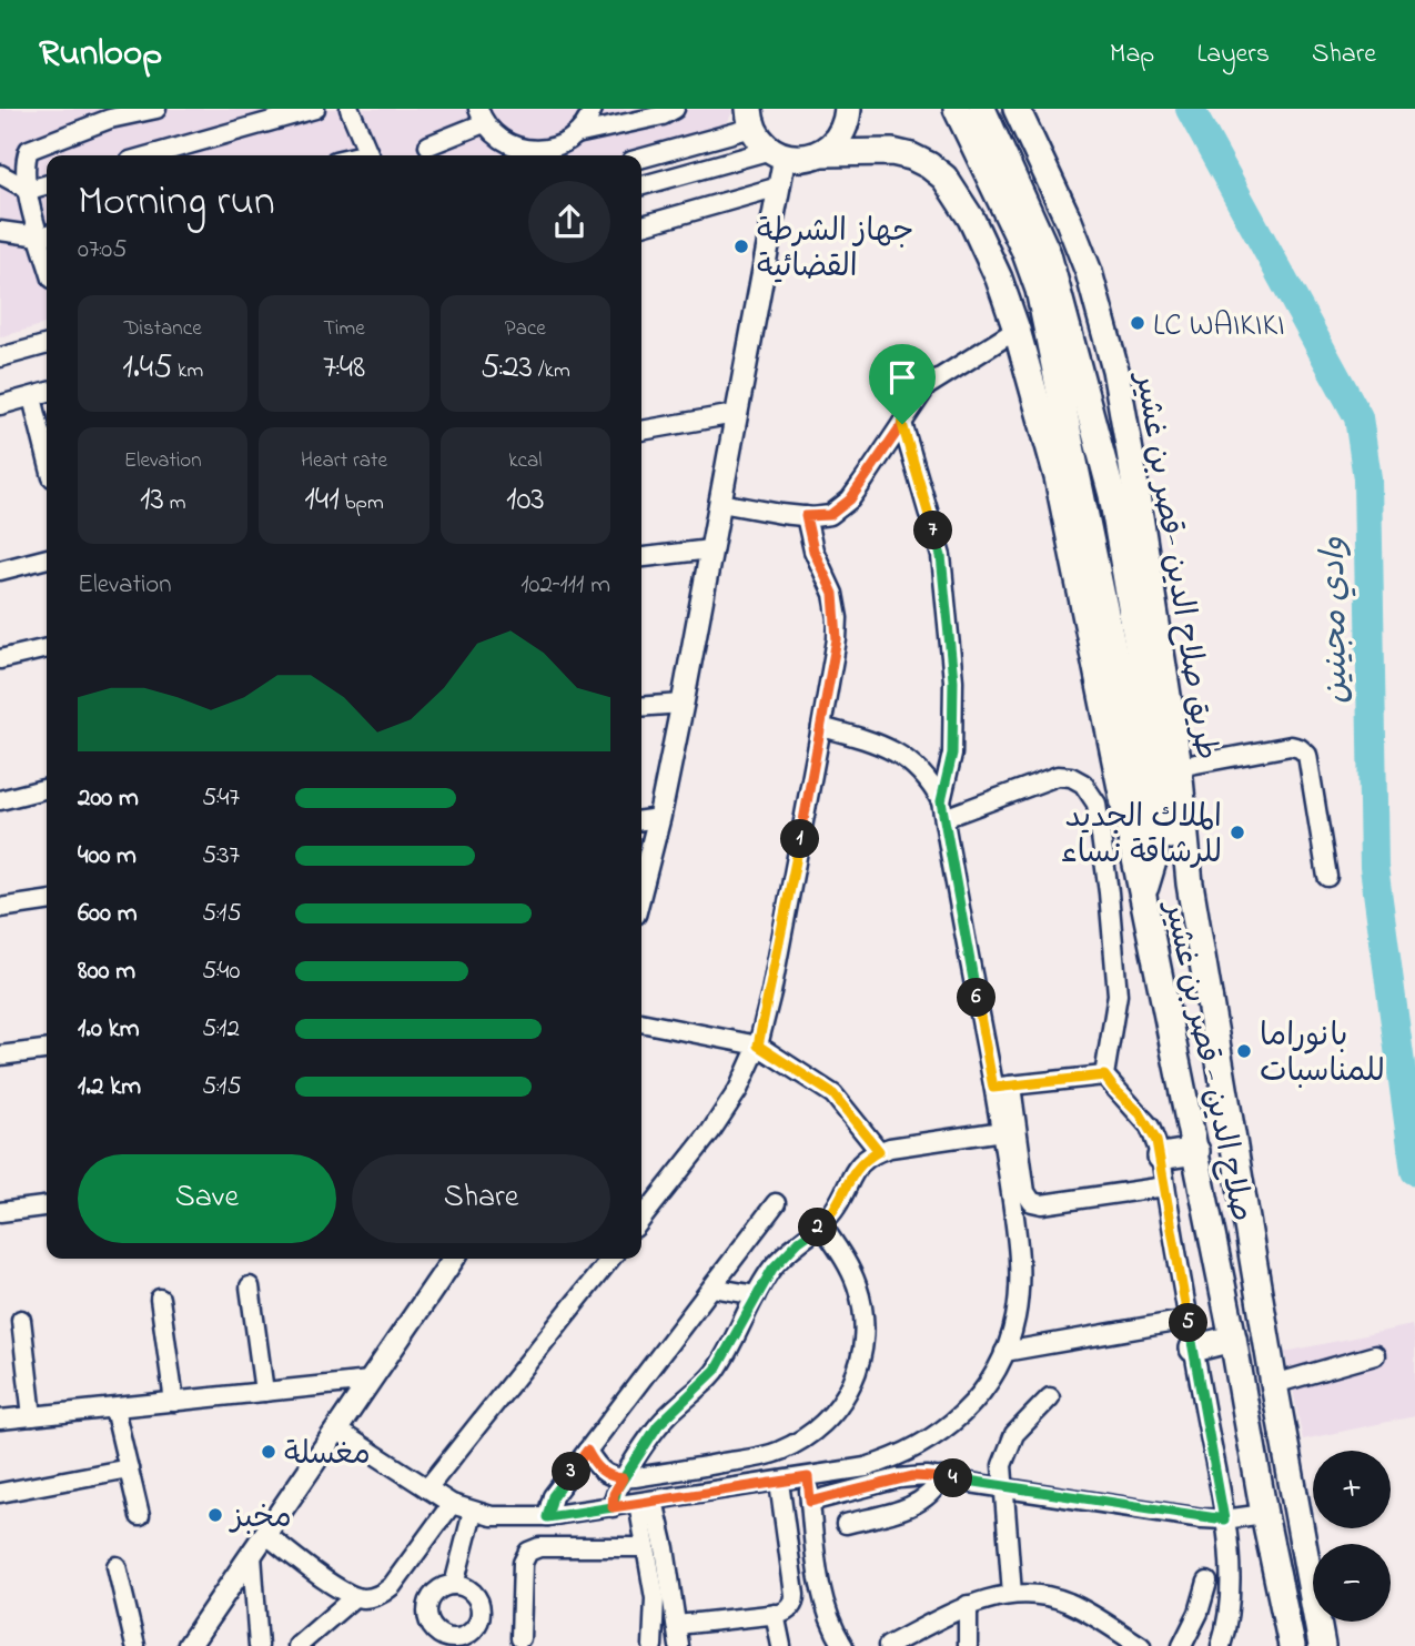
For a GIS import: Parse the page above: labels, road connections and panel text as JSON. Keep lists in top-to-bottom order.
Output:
{
  "streets": {
    "highway": ["طريق صلاح الدين -قصر بن غشير", "صلاح الدين - قصر بن غشير"]
  },
  "water": ["وادي مجينين"],
  "places": [
    "جهاز الشرطة القضائية",
    "LC WAIKIKI",
    "الملاك الجديد للرشاقة نساء",
    "بانوراما للمناسبات",
    "مغسلة",
    "مخبز"
  ],
  "page": {
    "header": "Runloop",
    "nav": ["Map", "Layers", "Share"],
    "heading": ["Morning run", "07:05"],
    "stats": [
      ["Distance", "1.45 km"],
      ["Time", "7:48"],
      ["Pace", "5:23 /km"],
      ["Elevation", "13 m"],
      ["Heart rate", "141 bpm"],
      ["kcal", "103"]
    ],
    "pins": [
      "7",
      "1",
      "6",
      "2",
      "5",
      "3",
      "4"
    ],
    "chart": ["Elevation", "102–111 m"],
    "list": [
      {
        "name": "200 m",
        "note": "5:47"
      },
      {
        "name": "400 m",
        "note": "5:37"
      },
      {
        "name": "600 m",
        "note": "5:15"
      },
      {
        "name": "800 m",
        "note": "5:40"
      },
      {
        "name": "1.0 km",
        "note": "5:12"
      },
      {
        "name": "1.2 km",
        "note": "5:15"
      }
    ],
    "buttons": ["Save", "Share"],
    "map_buttons": ["+", "−"]
  }
}
